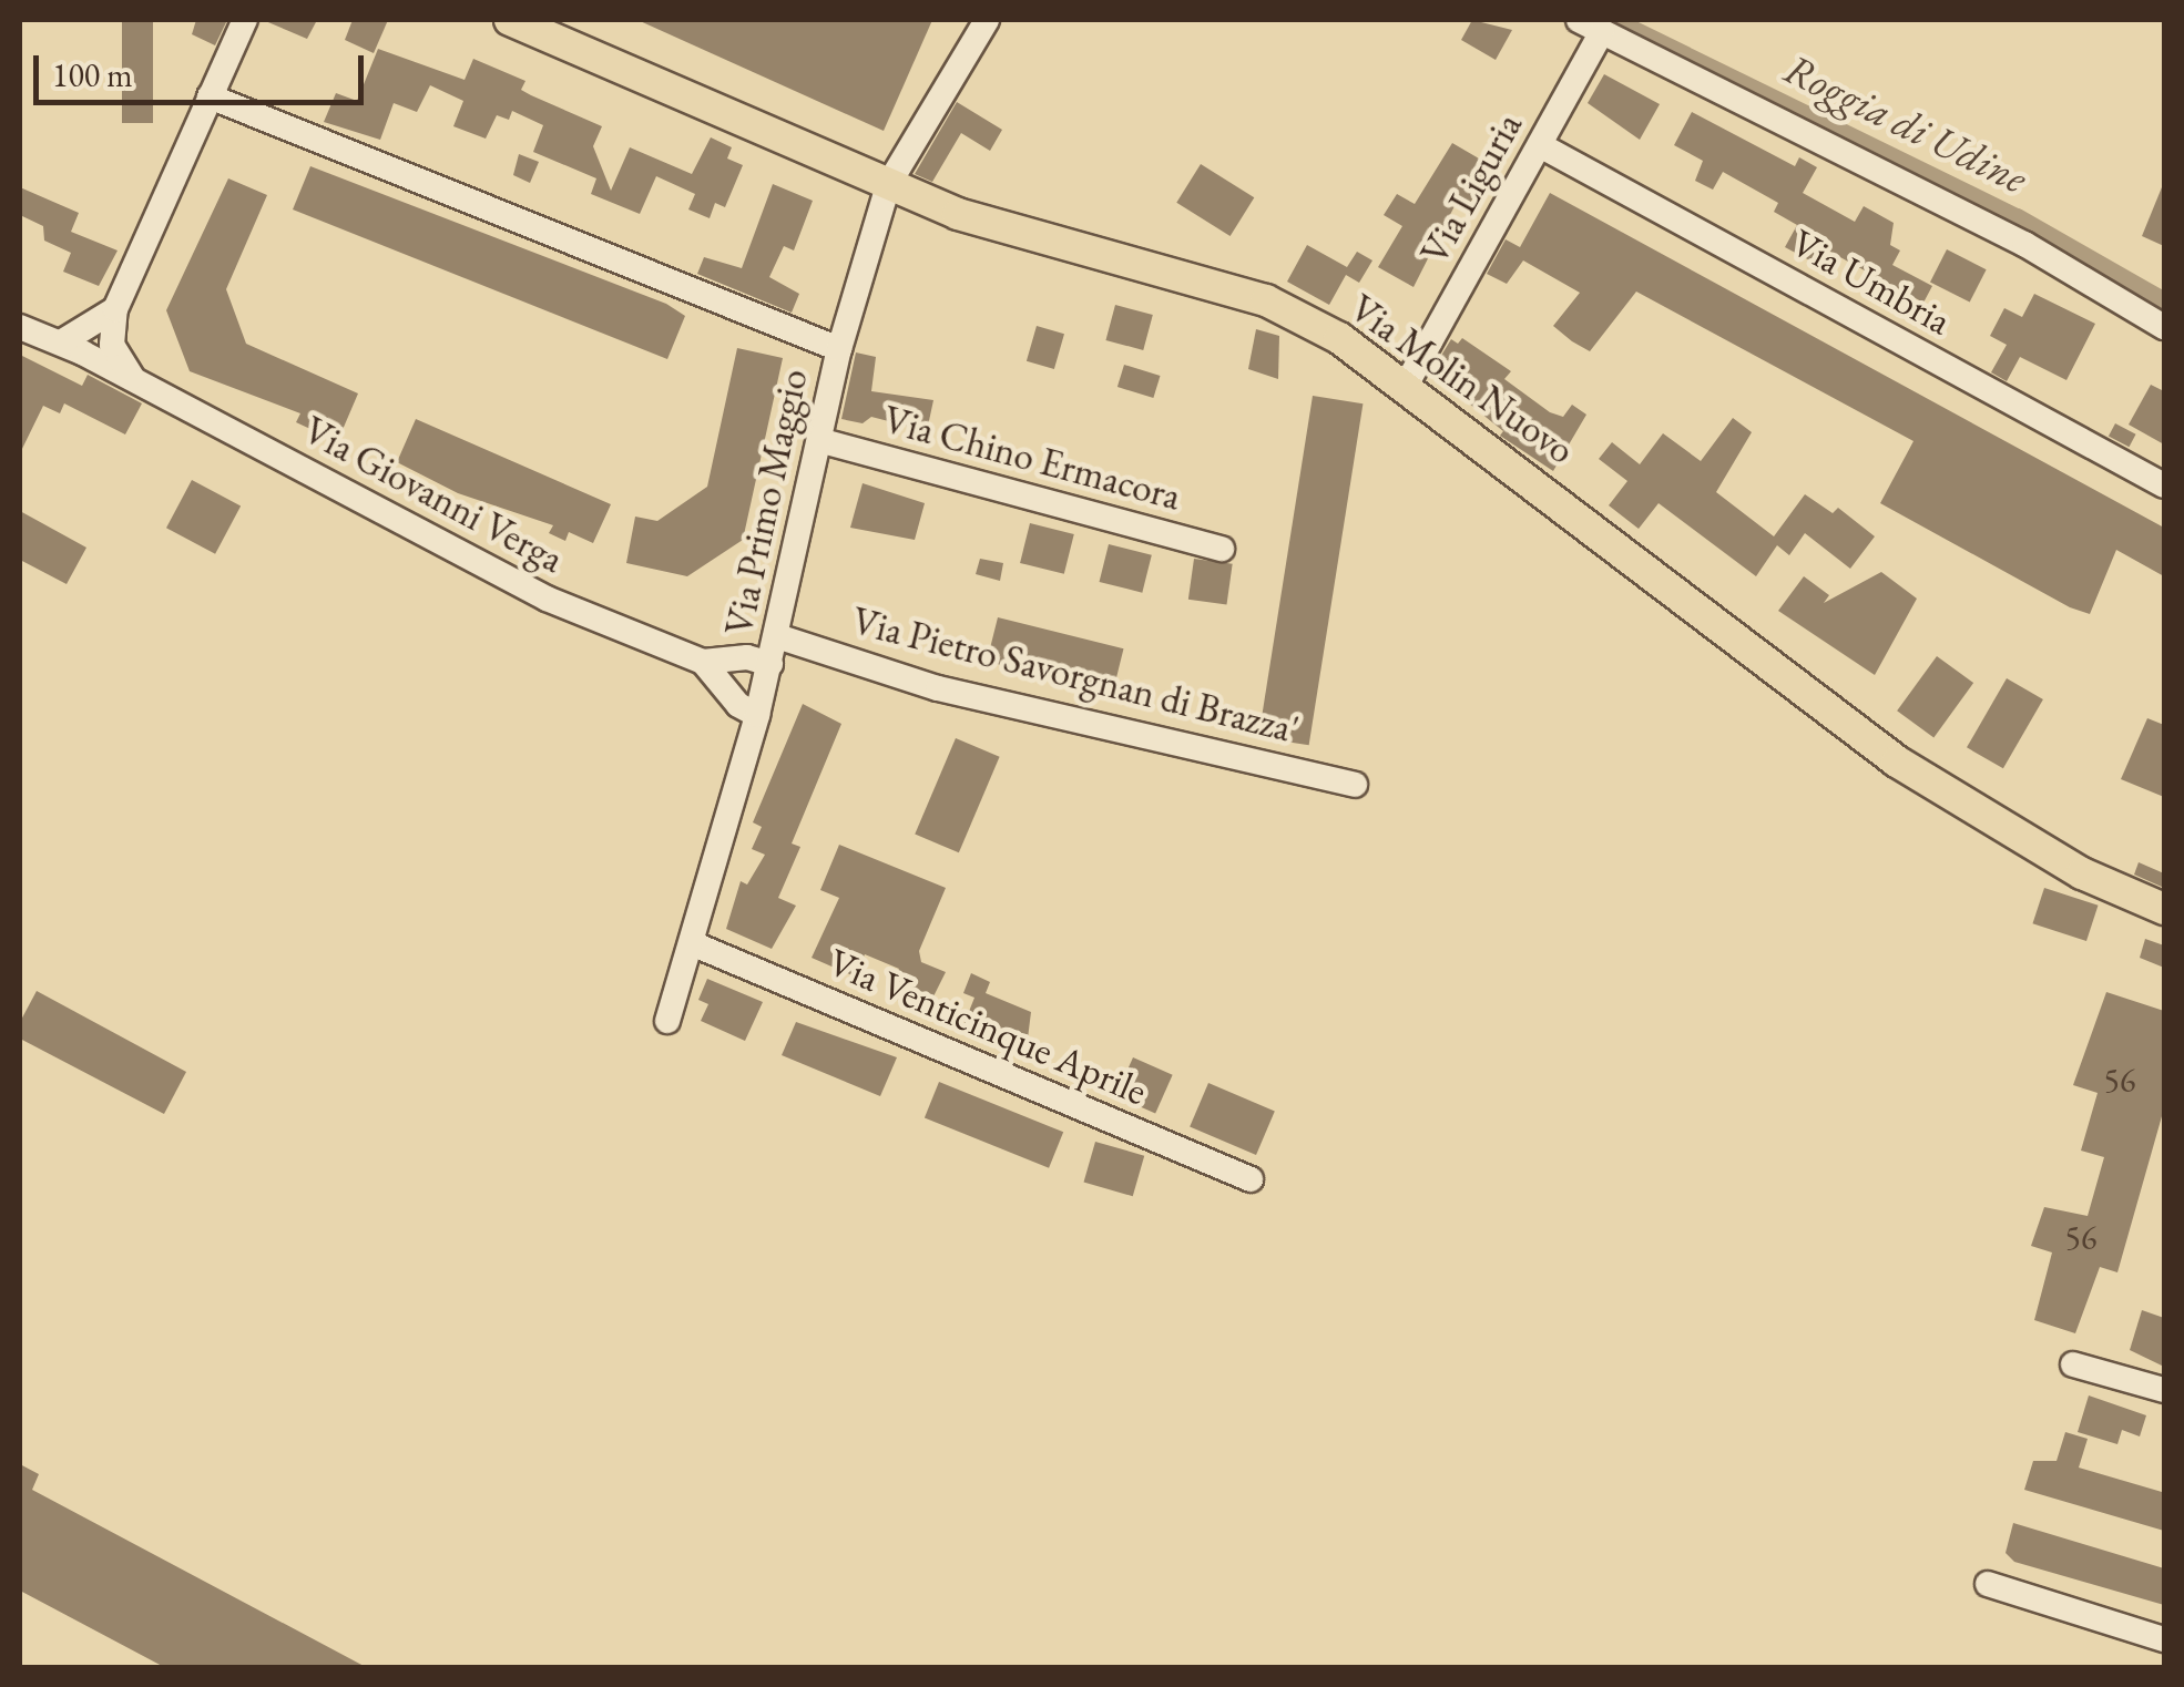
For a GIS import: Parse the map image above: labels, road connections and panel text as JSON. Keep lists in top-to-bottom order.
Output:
{
  "streets": {
    "main road": ["Via Molin Nuovo"],
    "street": [
      "Via Liguria",
      "Via Umbria",
      "Via Chino Ermacora",
      "Via Giovanni Verga",
      "Via Primo Maggio",
      "Via Pietro Savorgnan di Brazza'",
      "Via Venticinque Aprile"
    ]
  },
  "crossings": [
    ["Via Liguria", "Via Umbria"],
    ["Via Liguria", "Via Molin Nuovo"],
    ["Via Molin Nuovo", "Via Primo Maggio"],
    ["Via Chino Ermacora", "Via Primo Maggio"],
    ["Via Giovanni Verga", "Via Primo Maggio"],
    ["Via Primo Maggio", "Via Pietro Savorgnan di Brazza'"],
    ["Via Primo Maggio", "Via Venticinque Aprile"]
  ],
  "water": ["Roggia di Udine"],
  "house_numbers": ["56", "56"],
  "scale_bar": "100 m"
}
